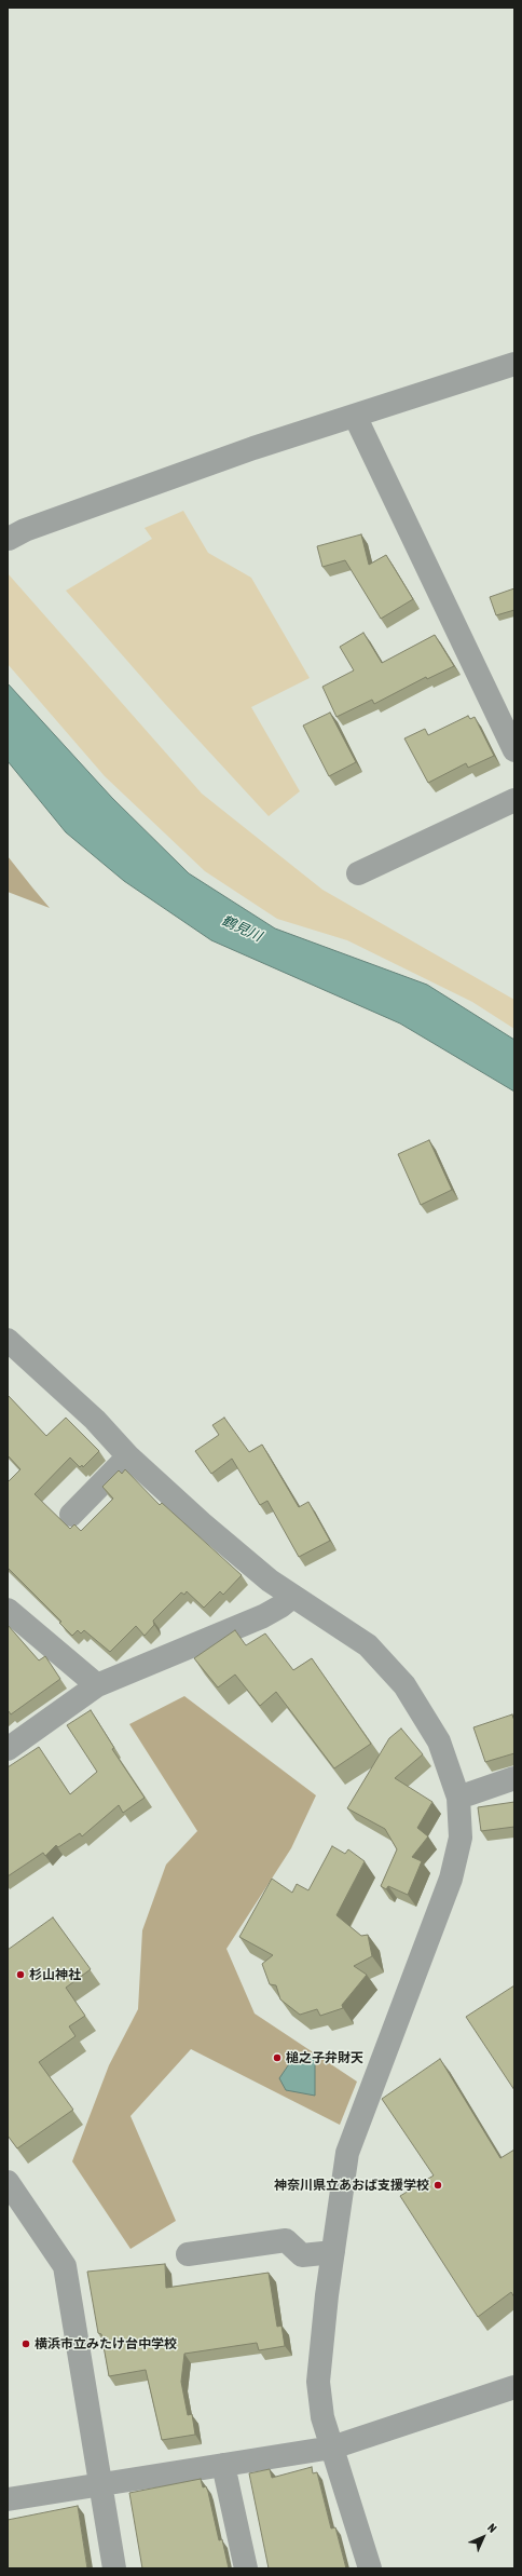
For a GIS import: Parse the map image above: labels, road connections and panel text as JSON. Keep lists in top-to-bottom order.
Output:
{
  "water": ["鶴見川"],
  "places": [
    "杉山神社",
    "槌之子弁財天",
    "神奈川県立あおば支援学校",
    "横浜市立みたけ台中学校"
  ],
  "north": "top right"
}
